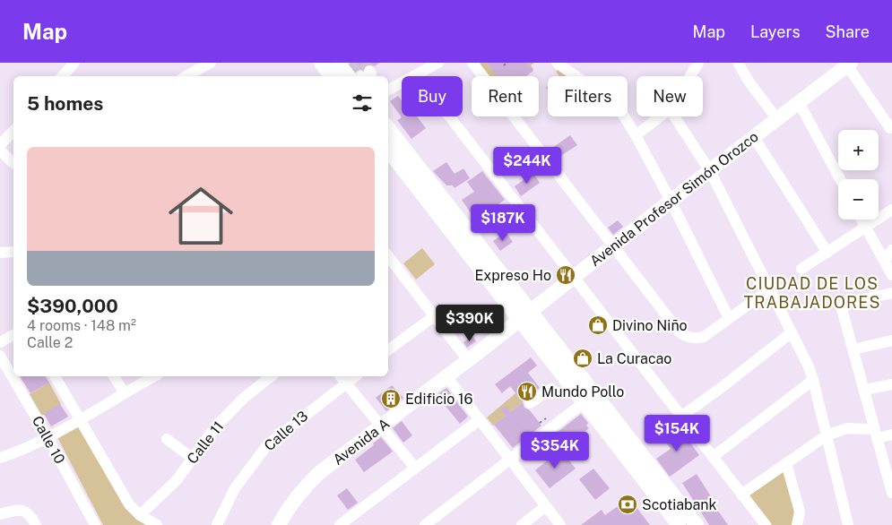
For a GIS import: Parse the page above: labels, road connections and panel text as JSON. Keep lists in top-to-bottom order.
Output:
{
  "streets": {
    "main road": ["Avenida Profesor Simón Orozco", "Avenida A"],
    "street": ["Calle 13", "Calle 10", "Calle 11"]
  },
  "crossings": [
    ["Avenida Profesor Simón Orozco", "Avenida A"]
  ],
  "districts": ["CIUDAD DE LOS TRABAJADORES"],
  "places": {
    "restaurant": ["Expreso Ho", "Mundo Pollo"],
    "shop": ["Divino Niño", "La Curacao"],
    "building": ["Edificio 16"],
    "bank": ["Scotiabank"]
  },
  "page": {
    "header": "Map",
    "nav": ["Map", "Layers", "Share"],
    "chip": [
      "Buy",
      "Rent",
      "Filters",
      "New"
    ],
    "heading": "5 homes",
    "map_buttons": ["+", "−"],
    "list": [
      {
        "name": "$390,000",
        "note": "4 rooms · 148 m² · Calle 2"
      }
    ],
    "price": [
      "$244K",
      "$187K",
      "$390K",
      "$154K",
      "$354K"
    ]
  }
}
